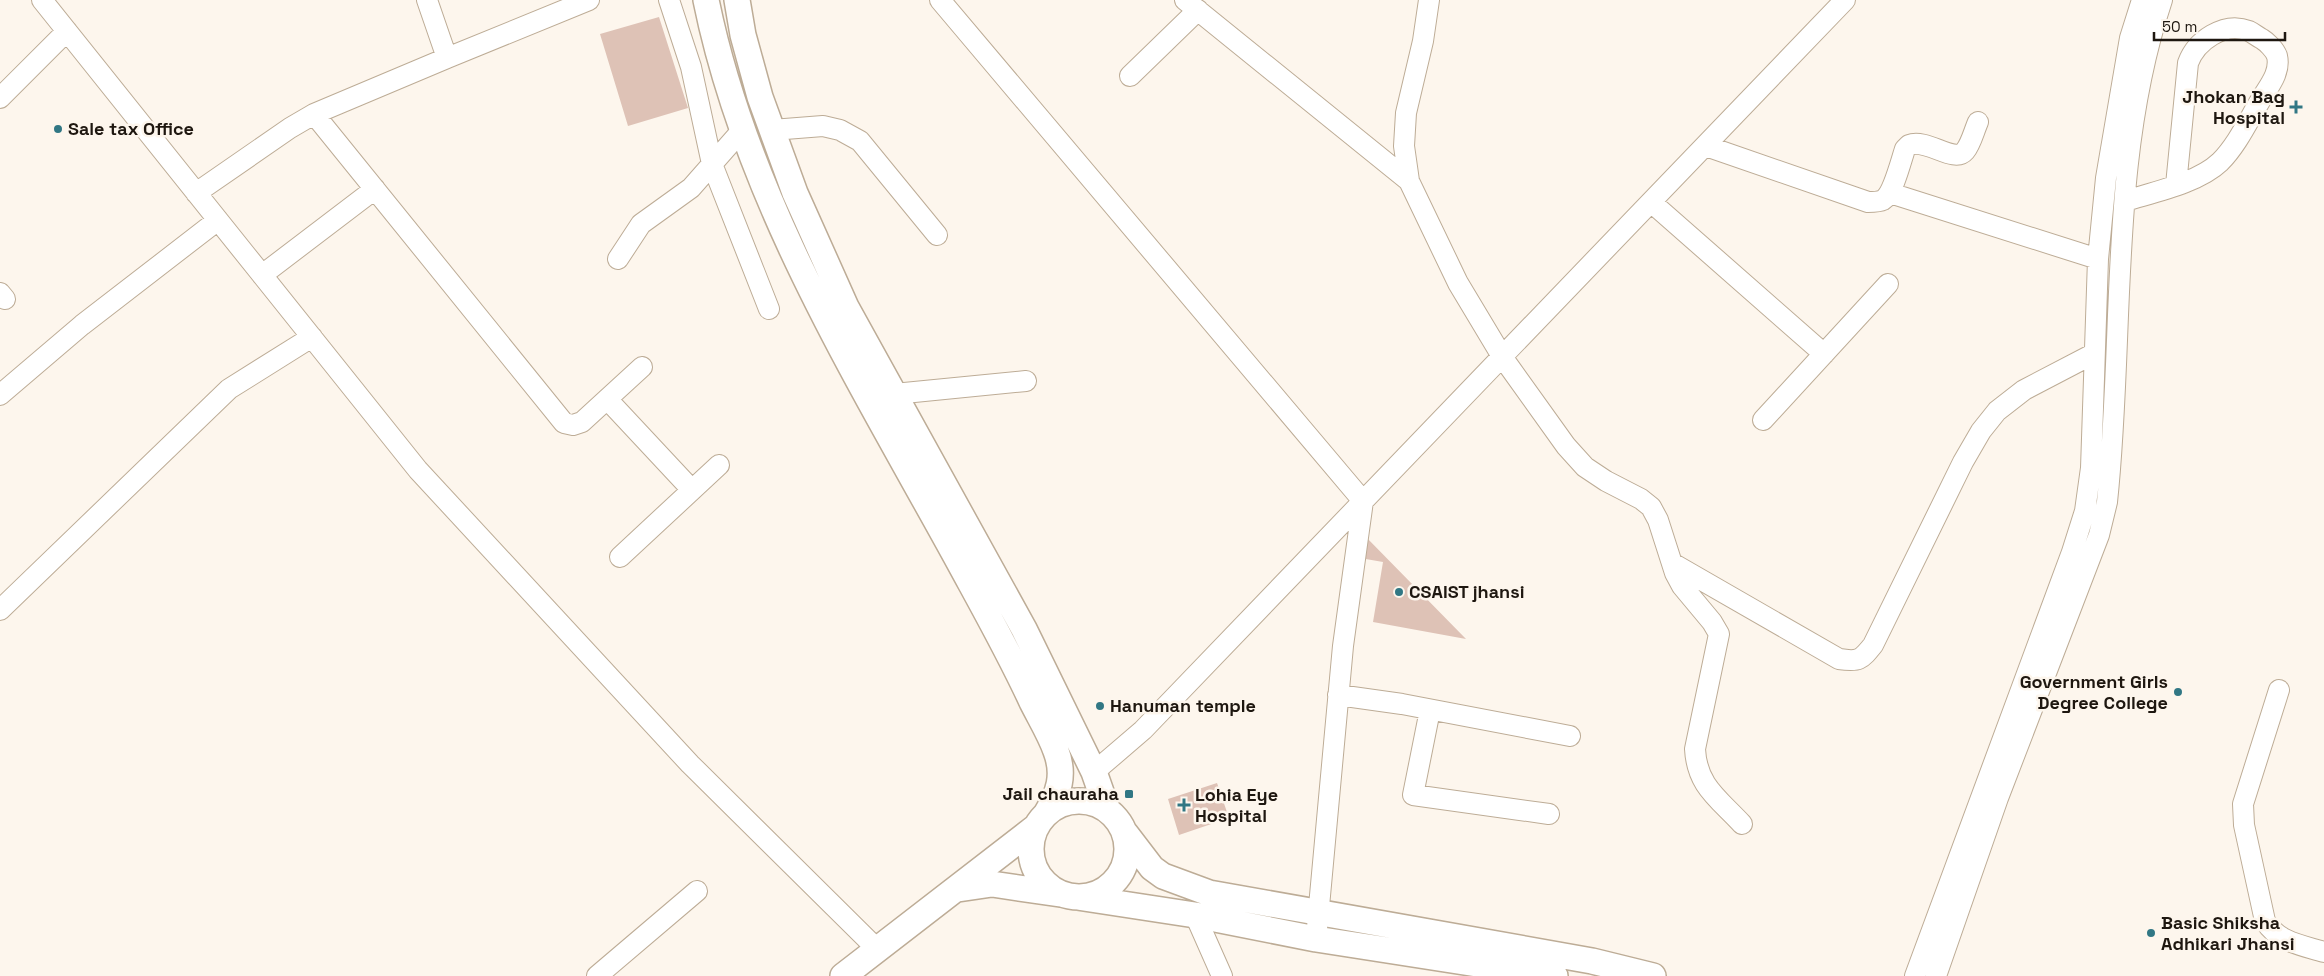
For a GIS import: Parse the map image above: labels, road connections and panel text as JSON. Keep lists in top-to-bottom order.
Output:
{
  "places": {
    "health": ["Jhokan Bag Hospital", "Lohia Eye Hospital"],
    "other": [
      "Sale tax Office",
      "CSAIST jhansi",
      "Government Girls Degree College",
      "Hanuman temple",
      "Basic Shiksha Adhikari Jhansi"
    ],
    "transit": ["Jail chauraha"]
  },
  "scale_bar": "50 m"
}
